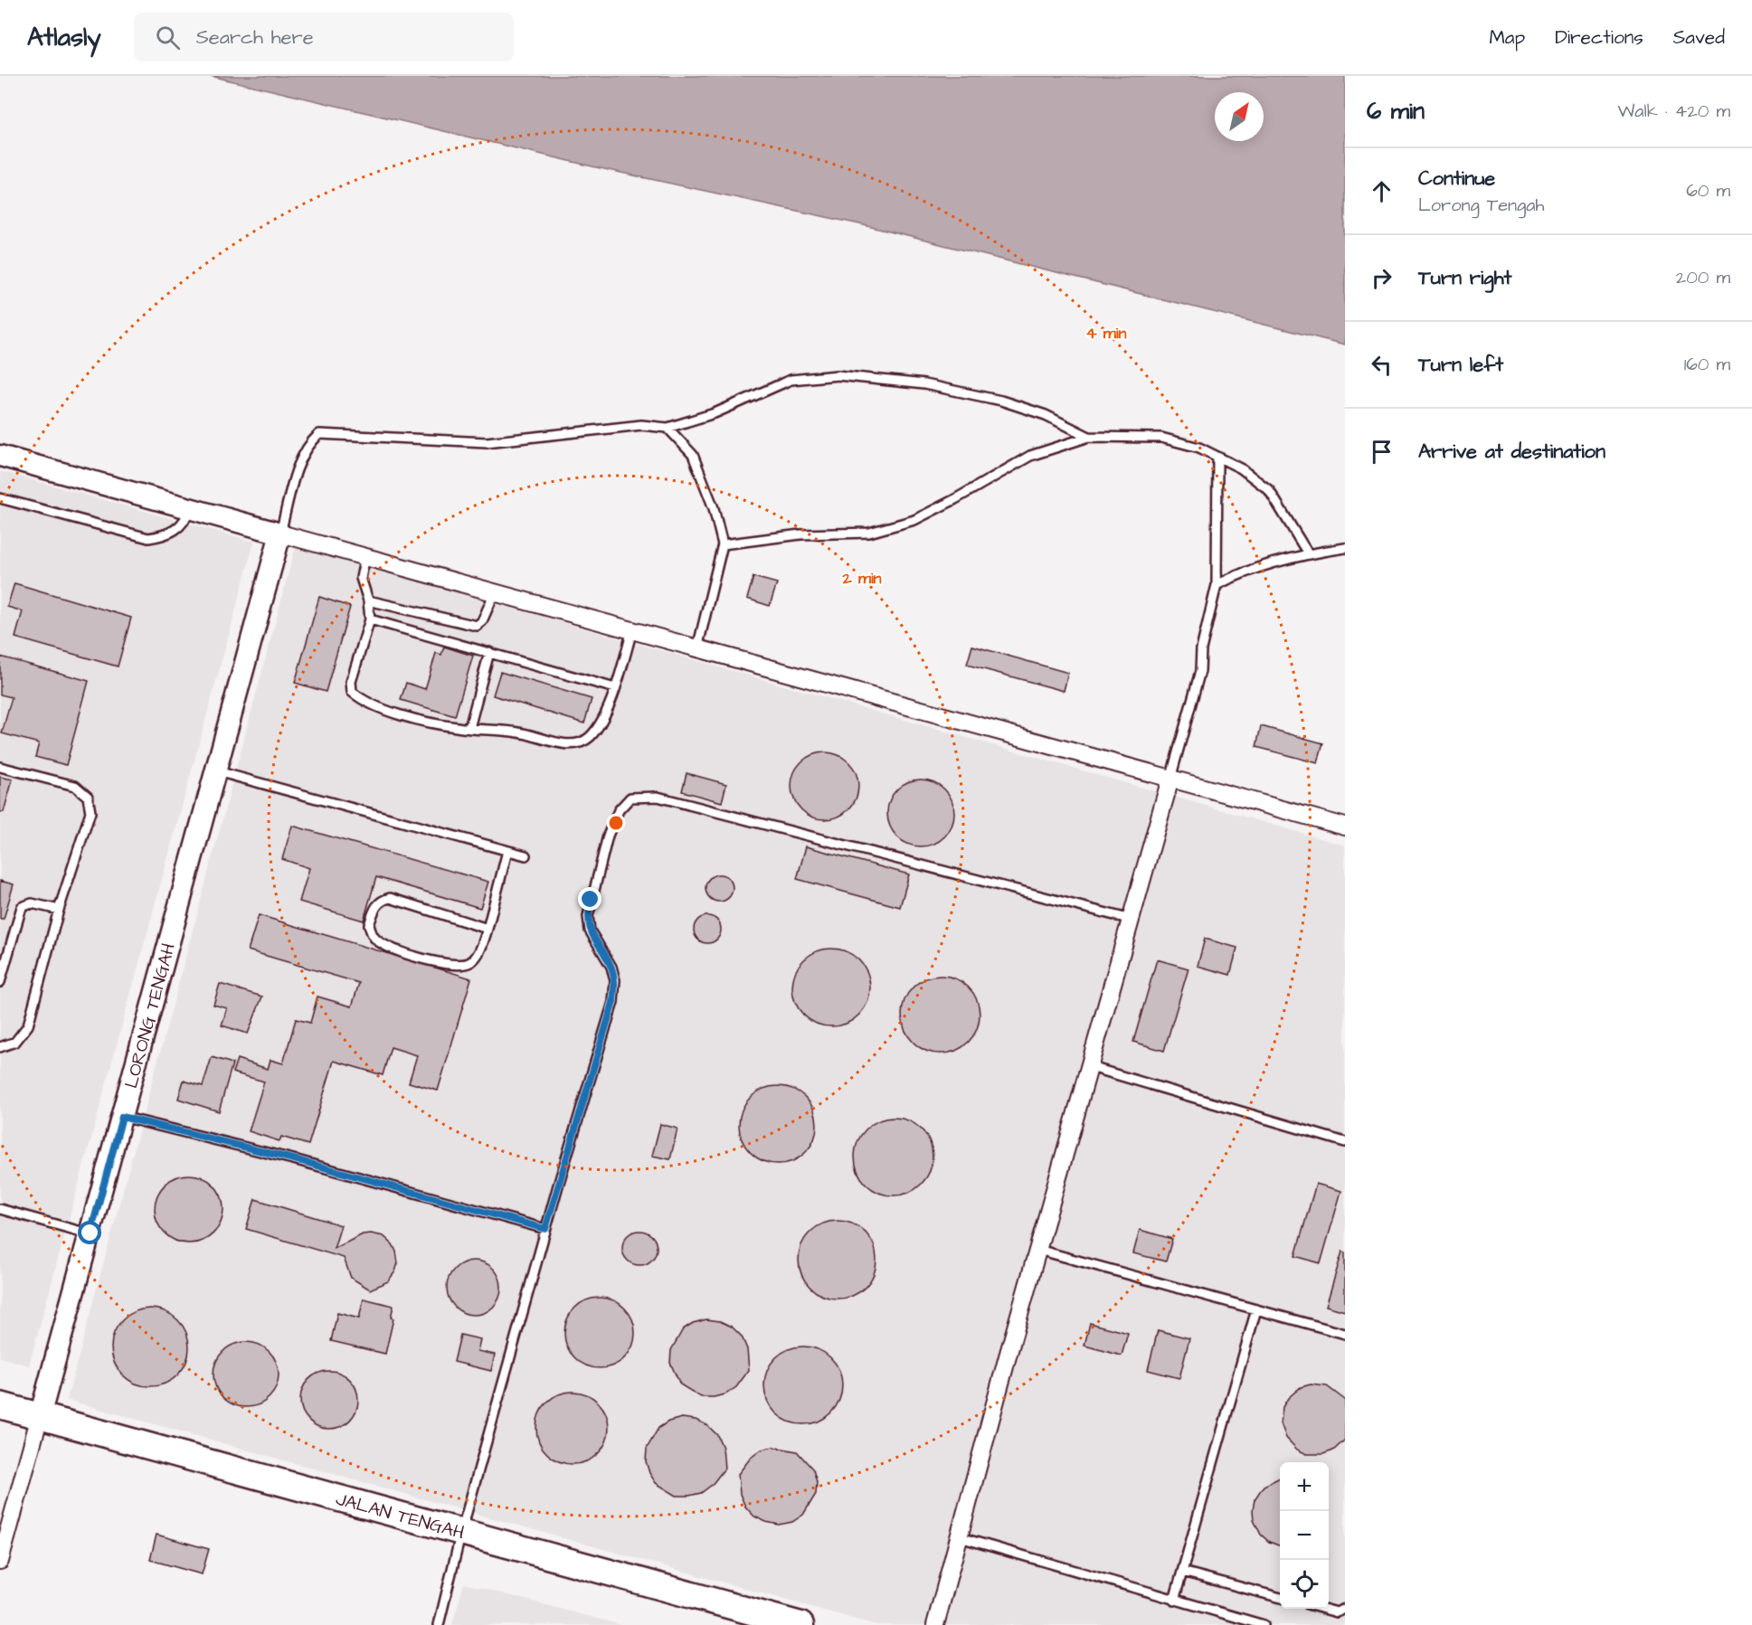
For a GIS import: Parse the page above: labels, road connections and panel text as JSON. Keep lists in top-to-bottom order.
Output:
{
  "streets": {
    "main road": ["JALAN TENGAH"],
    "street": ["LORONG TENGAH"]
  },
  "crossings": [
    ["LORONG TENGAH", "JALAN TENGAH"]
  ],
  "north": "top right",
  "page": {
    "header": "Atlasly",
    "search": "Search here",
    "nav": ["Map", "Directions", "Saved"],
    "heading": ["6 min", "Walk · 420 m"],
    "list": [
      ["Continue", "Lorong Tengah", "60 m"],
      ["Turn right", "200 m"],
      ["Turn left", "160 m"],
      "Arrive at destination"
    ],
    "map_buttons": ["+", "−"]
  },
  "rings": ["4 min", "2 min"]
}
